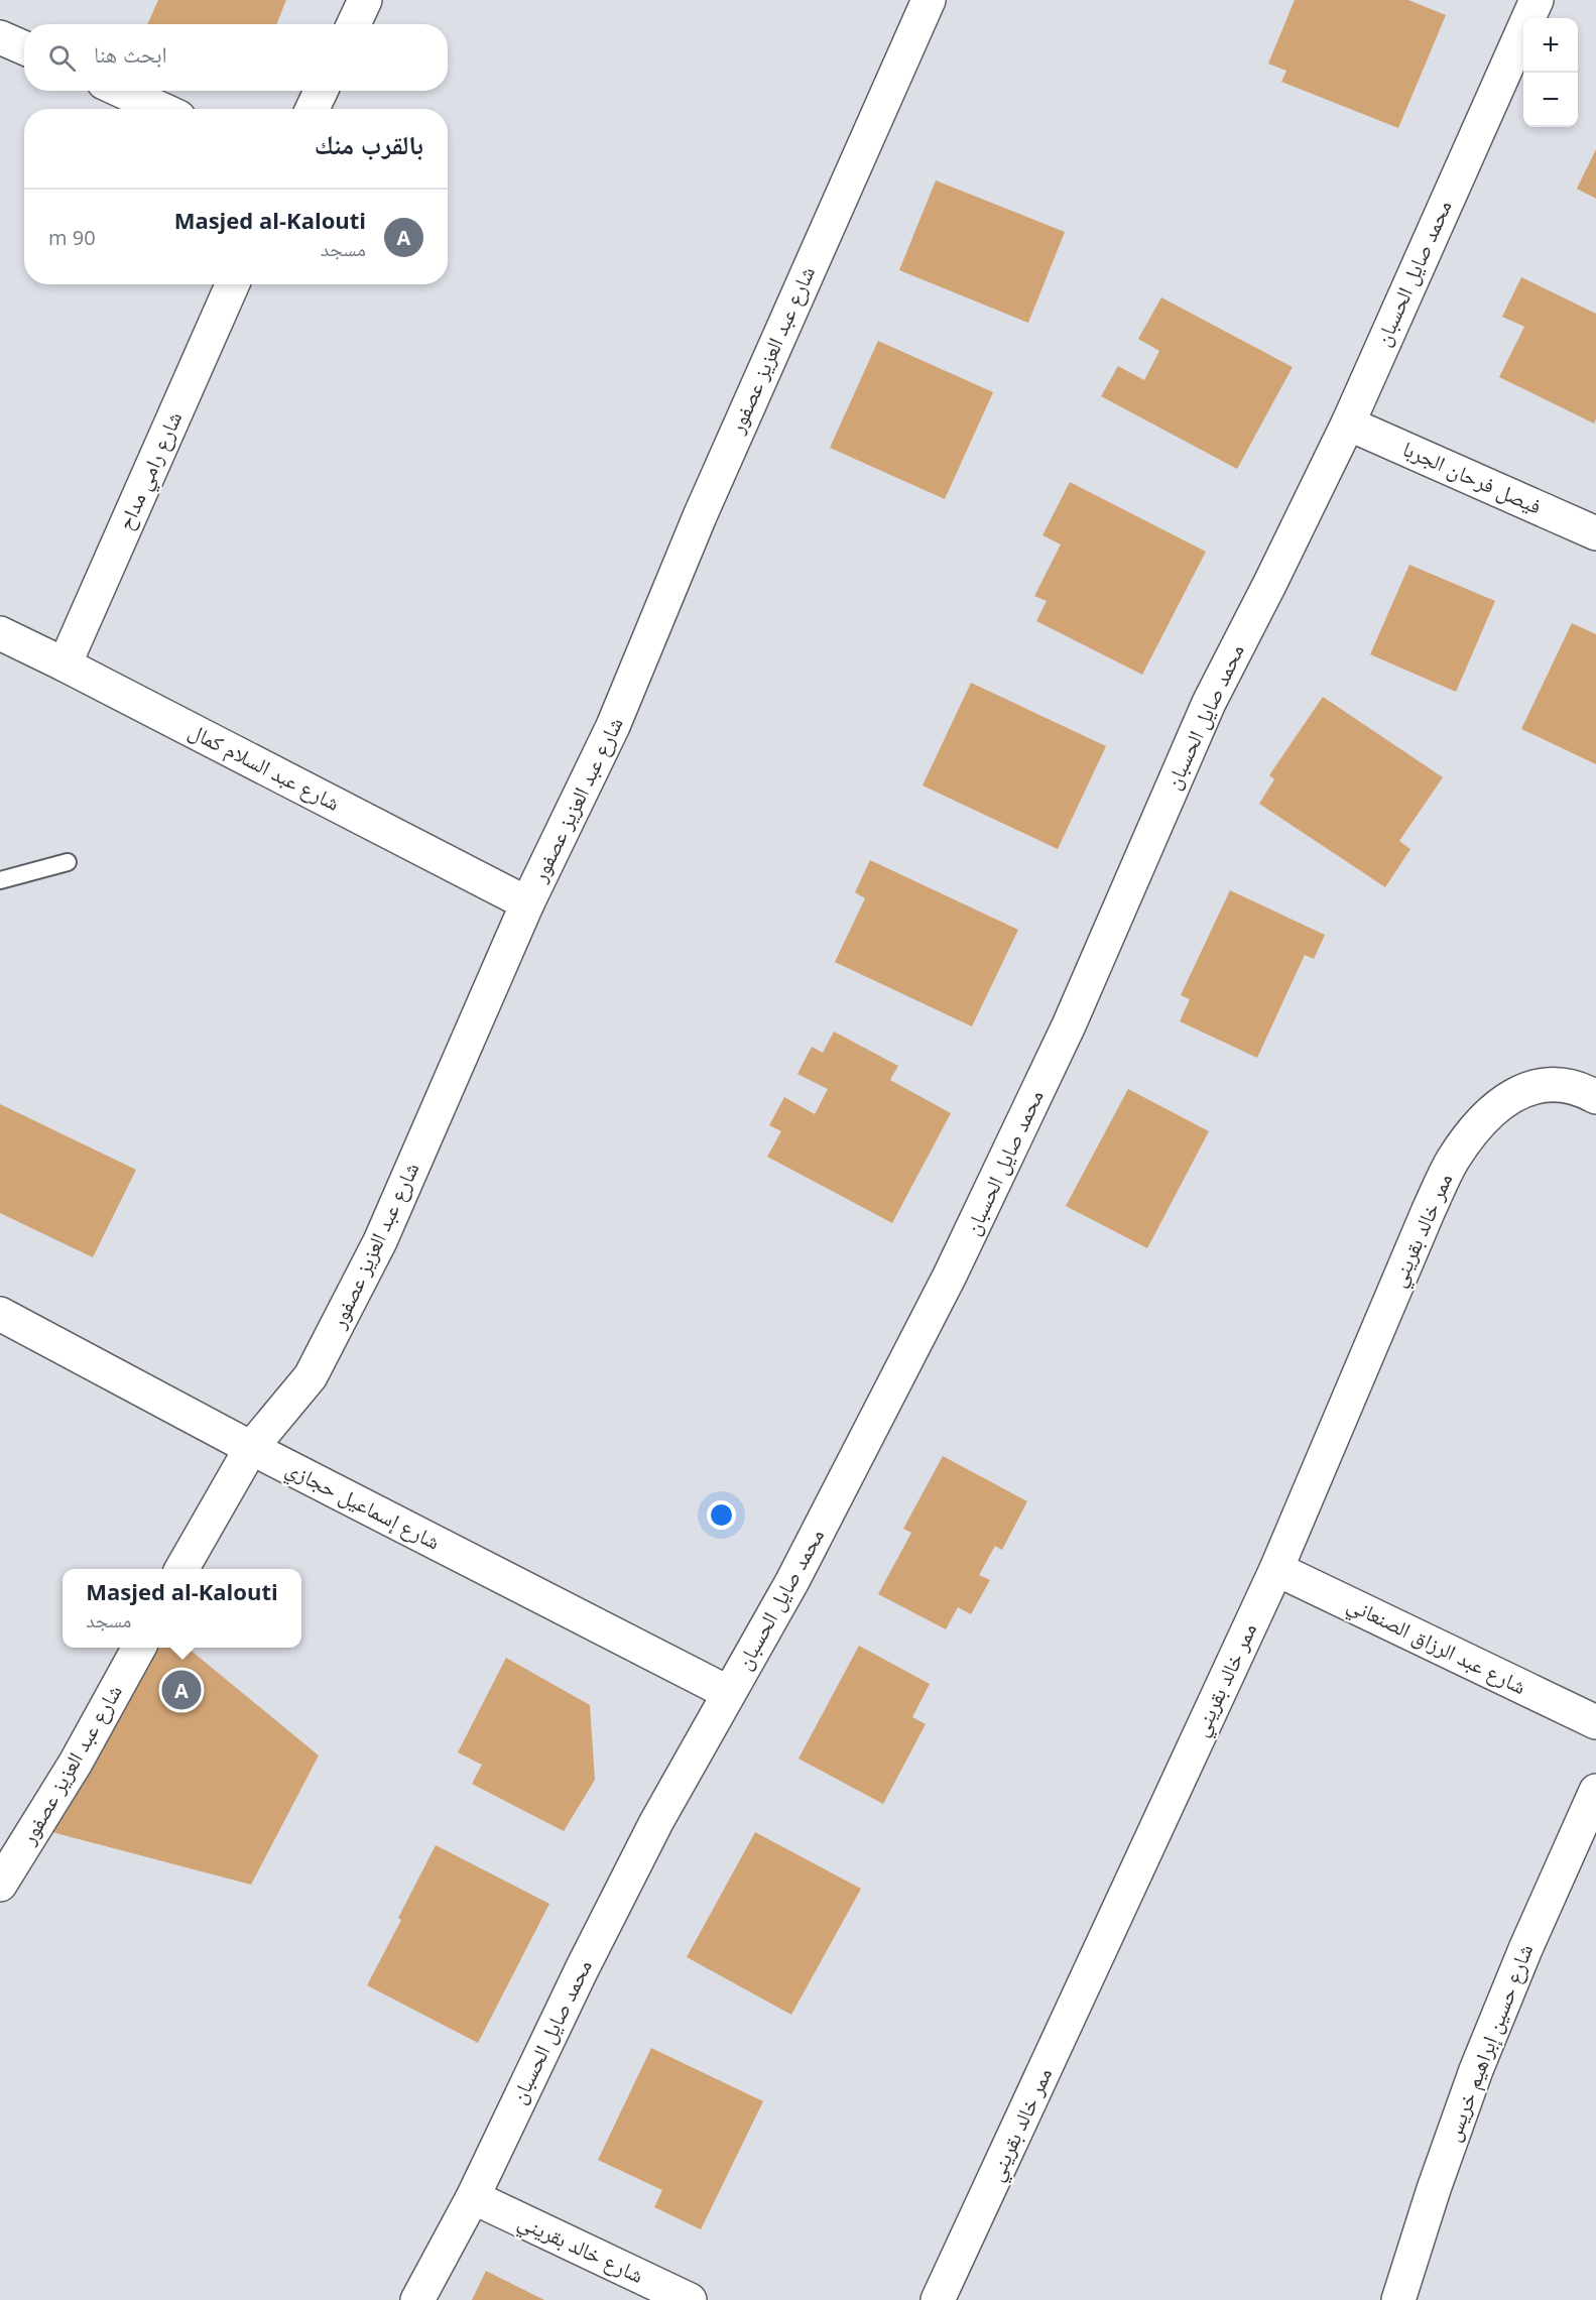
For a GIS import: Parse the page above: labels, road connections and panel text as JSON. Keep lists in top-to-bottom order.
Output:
{
  "streets": {
    "street": [
      "محمد صايل الحسبان",
      "شارع عبد العزيز عصفور",
      "شارع رامي مداح",
      "فيصل فرحان الجربا",
      "شارع عبد السلام كمال",
      "ممر خالد بقريني",
      "شارع إسماعيل حجازي",
      "شارع عبد الرزاق الصنعاني",
      "شارع حسين إبراهيم خريس",
      "شارع خالد بقريني"
    ]
  },
  "crossings": [
    ["محمد صايل الحسبان", "فيصل فرحان الجربا"],
    ["محمد صايل الحسبان", "شارع إسماعيل حجازي"],
    ["محمد صايل الحسبان", "شارع خالد بقريني"],
    ["شارع عبد العزيز عصفور", "شارع عبد السلام كمال"],
    ["شارع عبد العزيز عصفور", "شارع إسماعيل حجازي"],
    ["شارع رامي مداح", "شارع عبد السلام كمال"],
    ["ممر خالد بقريني", "شارع عبد الرزاق الصنعاني"]
  ],
  "page": {
    "map_buttons": ["+", "−"],
    "search": "ابحث هنا",
    "heading": "بالقرب منك",
    "list": [
      {
        "mark": "A",
        "name": "Masjed al-Kalouti",
        "note": "مسجد",
        "value": "90 m"
      }
    ],
    "popup": ["Masjed al-Kalouti", "مسجد"],
    "pins": "A"
  }
}
